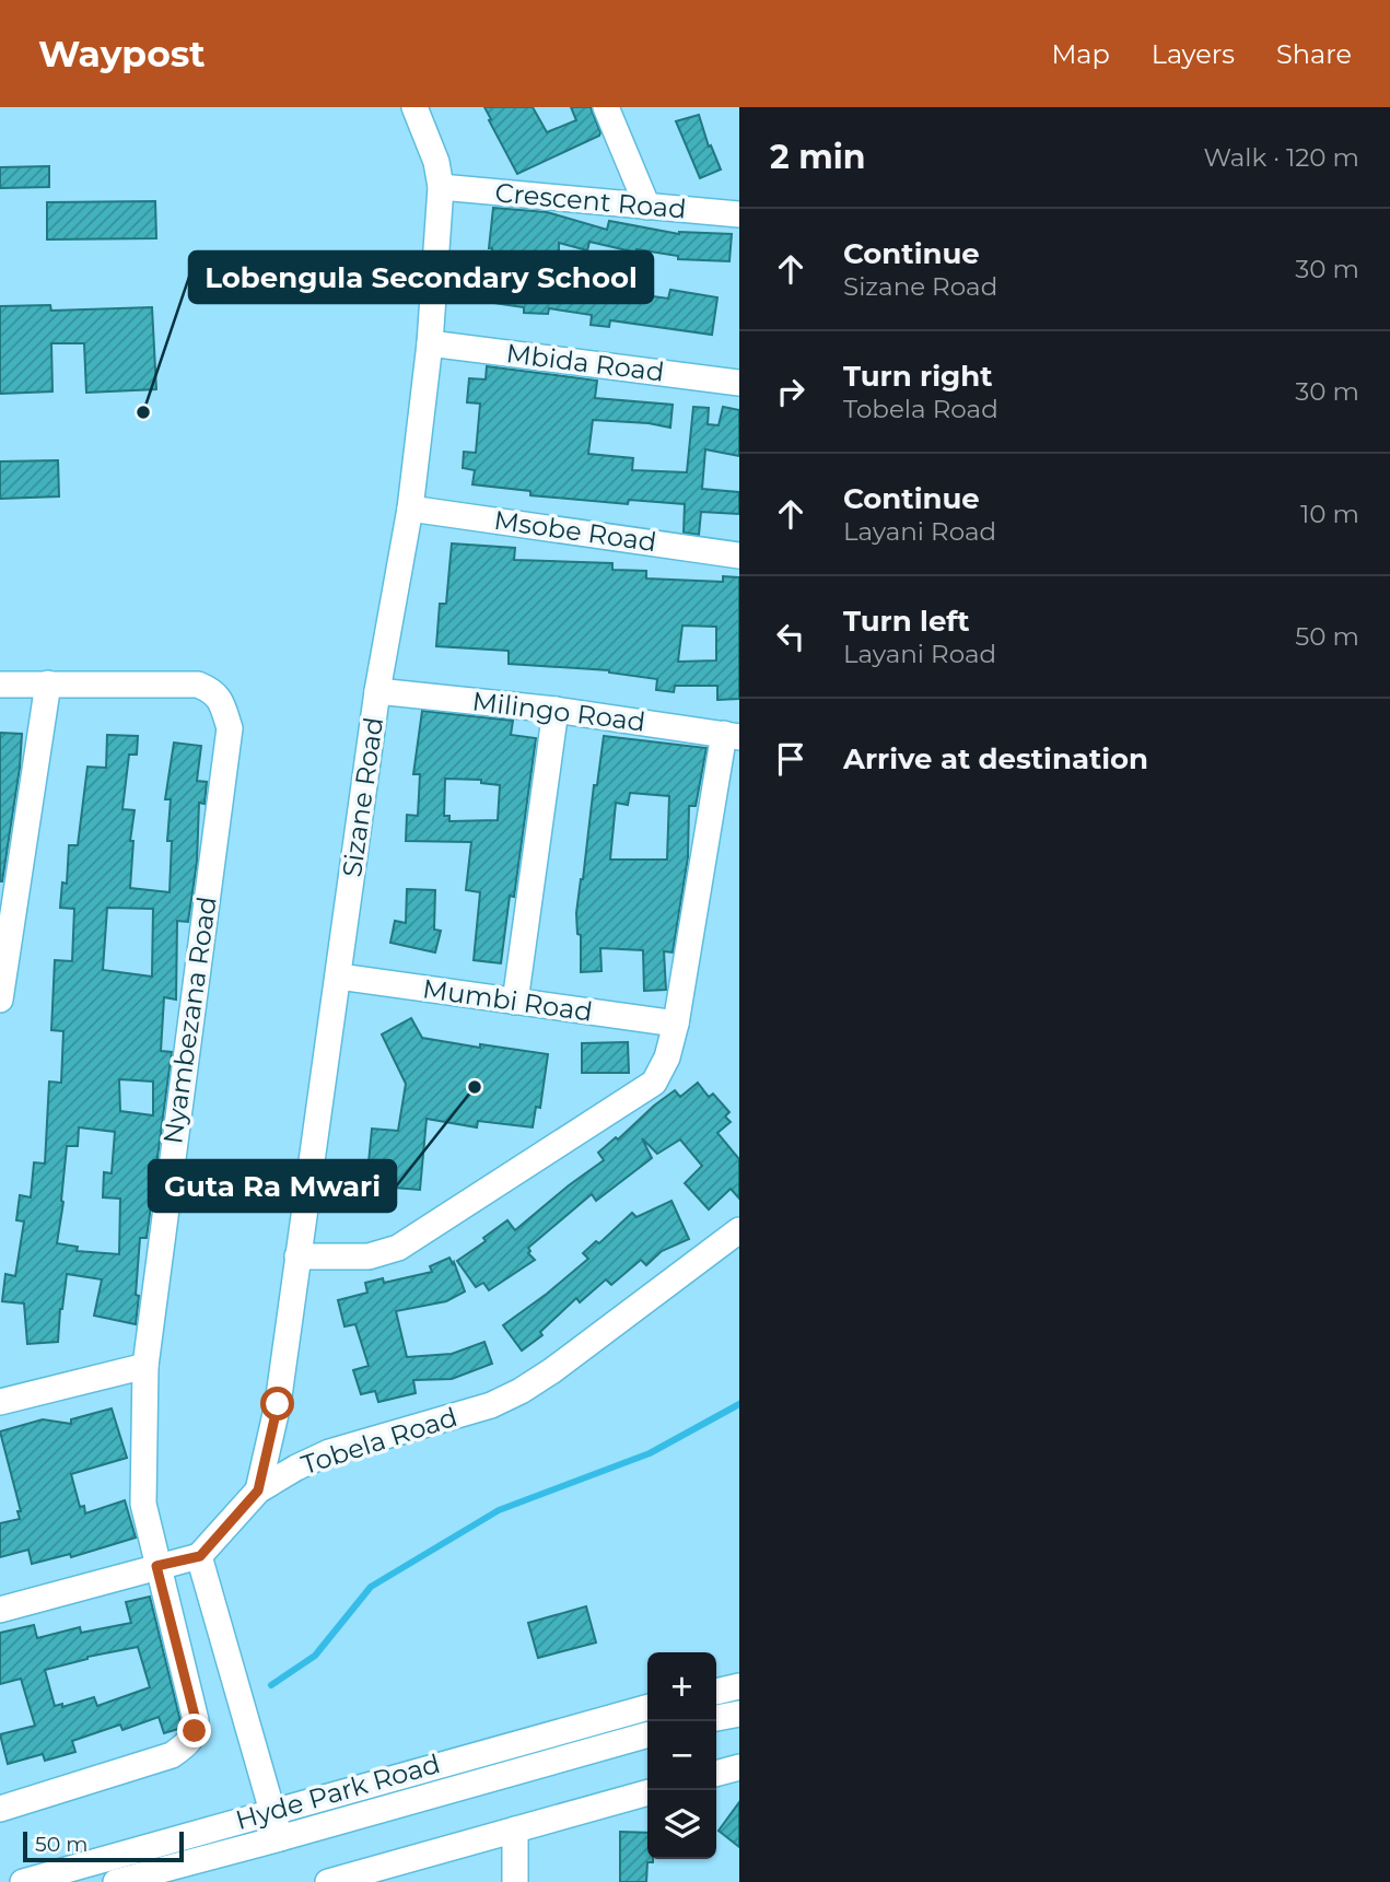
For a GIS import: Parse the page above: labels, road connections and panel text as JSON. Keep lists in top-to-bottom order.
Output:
{
  "streets": {
    "street": [
      "Crescent Road",
      "Mbida Road",
      "Msobe Road",
      "Milingo Road",
      "Sizane Road",
      "Mumbi Road",
      "Nyambezana Road",
      "Tobela Road",
      "Hyde Park Road"
    ]
  },
  "crossings": [
    ["Crescent Road", "Sizane Road"],
    ["Mbida Road", "Sizane Road"],
    ["Msobe Road", "Sizane Road"],
    ["Milingo Road", "Sizane Road"],
    ["Sizane Road", "Mumbi Road"],
    ["Sizane Road", "Tobela Road"]
  ],
  "places": ["Lobengula Secondary School", "Guta Ra Mwari"],
  "scale_bar": "50 m",
  "page": {
    "header": "Waypost",
    "nav": ["Map", "Layers", "Share"],
    "heading": ["2 min", "Walk · 120 m"],
    "list": [
      ["Continue", "Sizane Road", "30 m"],
      ["Turn right", "Tobela Road", "30 m"],
      ["Continue", "Layani Road", "10 m"],
      ["Turn left", "Layani Road", "50 m"],
      "Arrive at destination"
    ],
    "map_buttons": ["+", "−"],
    "scale": "50 m"
  }
}
